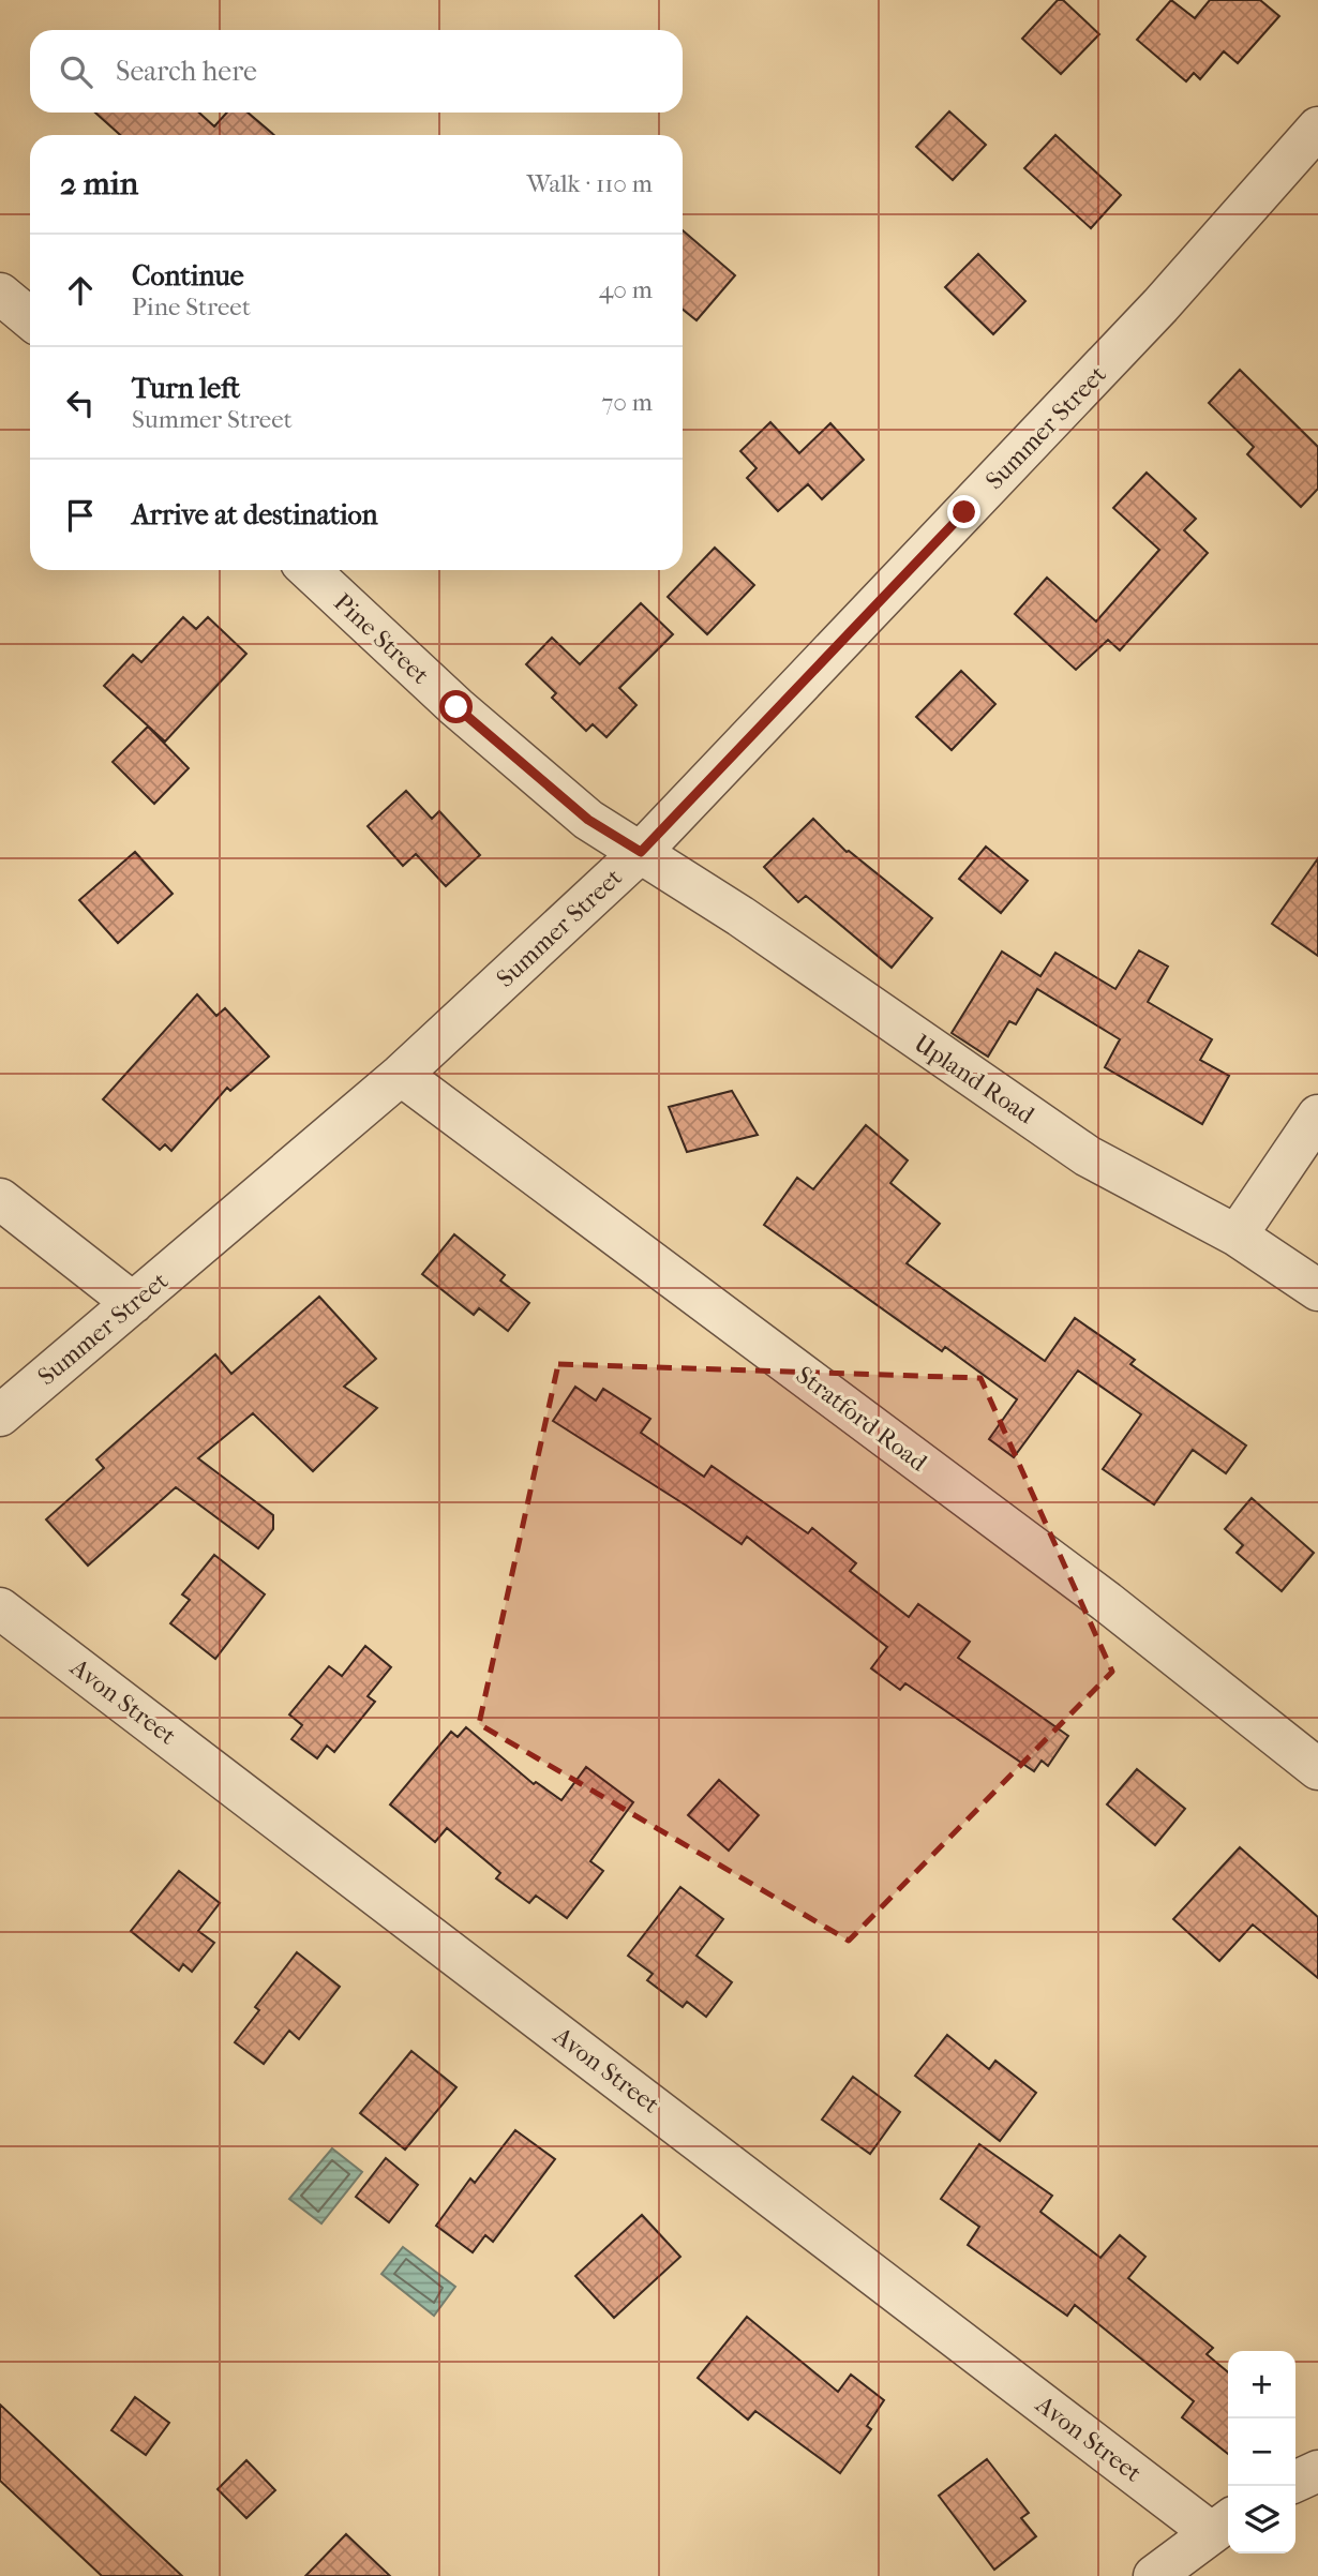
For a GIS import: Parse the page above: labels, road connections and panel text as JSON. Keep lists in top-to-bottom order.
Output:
{
  "streets": {
    "street": [
      "Summer Street",
      "Pine Street",
      "Upland Road",
      "Stratford Road",
      "Avon Street"
    ]
  },
  "crossings": [
    ["Summer Street", "Pine Street"],
    ["Summer Street", "Upland Road"],
    ["Summer Street", "Stratford Road"],
    ["Pine Street", "Upland Road"]
  ],
  "page": {
    "search": "Search here",
    "heading": ["2 min", "Walk · 110 m"],
    "list": [
      ["Continue", "Pine Street", "40 m"],
      ["Turn left", "Summer Street", "70 m"],
      "Arrive at destination"
    ],
    "map_buttons": ["+", "−"]
  }
}
